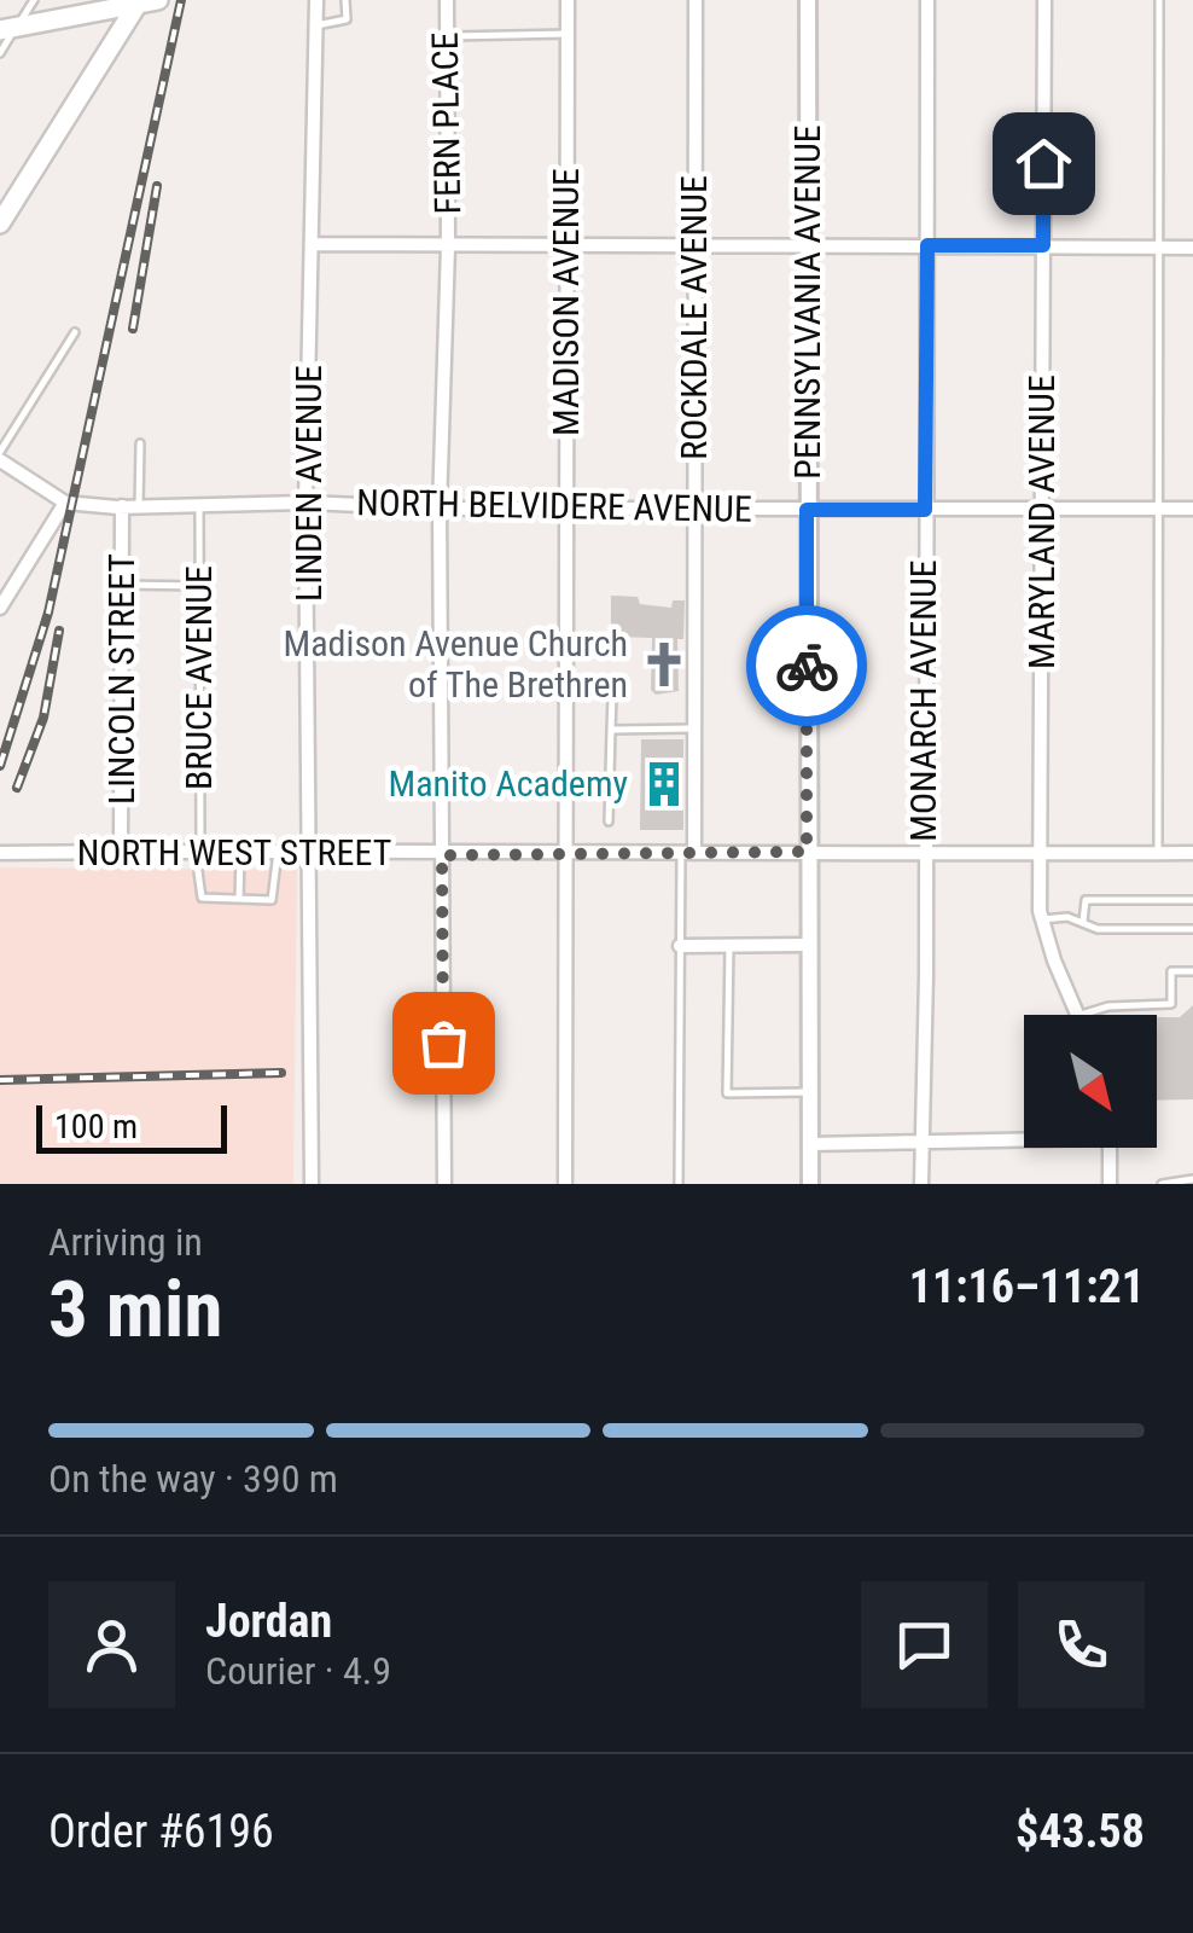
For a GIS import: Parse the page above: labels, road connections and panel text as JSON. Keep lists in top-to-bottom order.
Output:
{
  "streets": {
    "street": [
      "FERN PLACE",
      "MADISON AVENUE",
      "PENNSYLVANIA AVENUE",
      "ROCKDALE AVENUE",
      "LINDEN AVENUE",
      "NORTH BELVIDERE AVENUE",
      "MARYLAND AVENUE",
      "LINCOLN STREET",
      "MONARCH AVENUE",
      "NORTH WEST STREET"
    ],
    "lane": ["BRUCE AVENUE"]
  },
  "crossings": [
    ["FERN PLACE", "NORTH BELVIDERE AVENUE"],
    ["FERN PLACE", "NORTH WEST STREET"],
    ["MADISON AVENUE", "NORTH BELVIDERE AVENUE"],
    ["MADISON AVENUE", "NORTH WEST STREET"],
    ["PENNSYLVANIA AVENUE", "NORTH BELVIDERE AVENUE"],
    ["PENNSYLVANIA AVENUE", "NORTH WEST STREET"],
    ["ROCKDALE AVENUE", "NORTH BELVIDERE AVENUE"],
    ["ROCKDALE AVENUE", "NORTH WEST STREET"],
    ["LINDEN AVENUE", "NORTH BELVIDERE AVENUE"],
    ["LINDEN AVENUE", "NORTH WEST STREET"],
    ["NORTH BELVIDERE AVENUE", "MARYLAND AVENUE"],
    ["NORTH BELVIDERE AVENUE", "BRUCE AVENUE"],
    ["NORTH BELVIDERE AVENUE", "LINCOLN STREET"],
    ["NORTH BELVIDERE AVENUE", "MONARCH AVENUE"],
    ["MARYLAND AVENUE", "NORTH WEST STREET"],
    ["BRUCE AVENUE", "NORTH WEST STREET"],
    ["LINCOLN STREET", "NORTH WEST STREET"],
    ["MONARCH AVENUE", "NORTH WEST STREET"]
  ],
  "places": {
    "church": ["Madison Avenue Church of The Brethren"],
    "building": ["Manito Academy"]
  },
  "scale_bar": "100 m",
  "north": "bottom right",
  "page": {
    "scale": "100 m",
    "heading": ["3 min", "Arriving in", "11:16–11:21"],
    "panel": [
      "Jordan",
      "Courier · 4.9",
      "Order #6196",
      "$43.58"
    ],
    "bar": "On the way · 390 m"
  }
}
